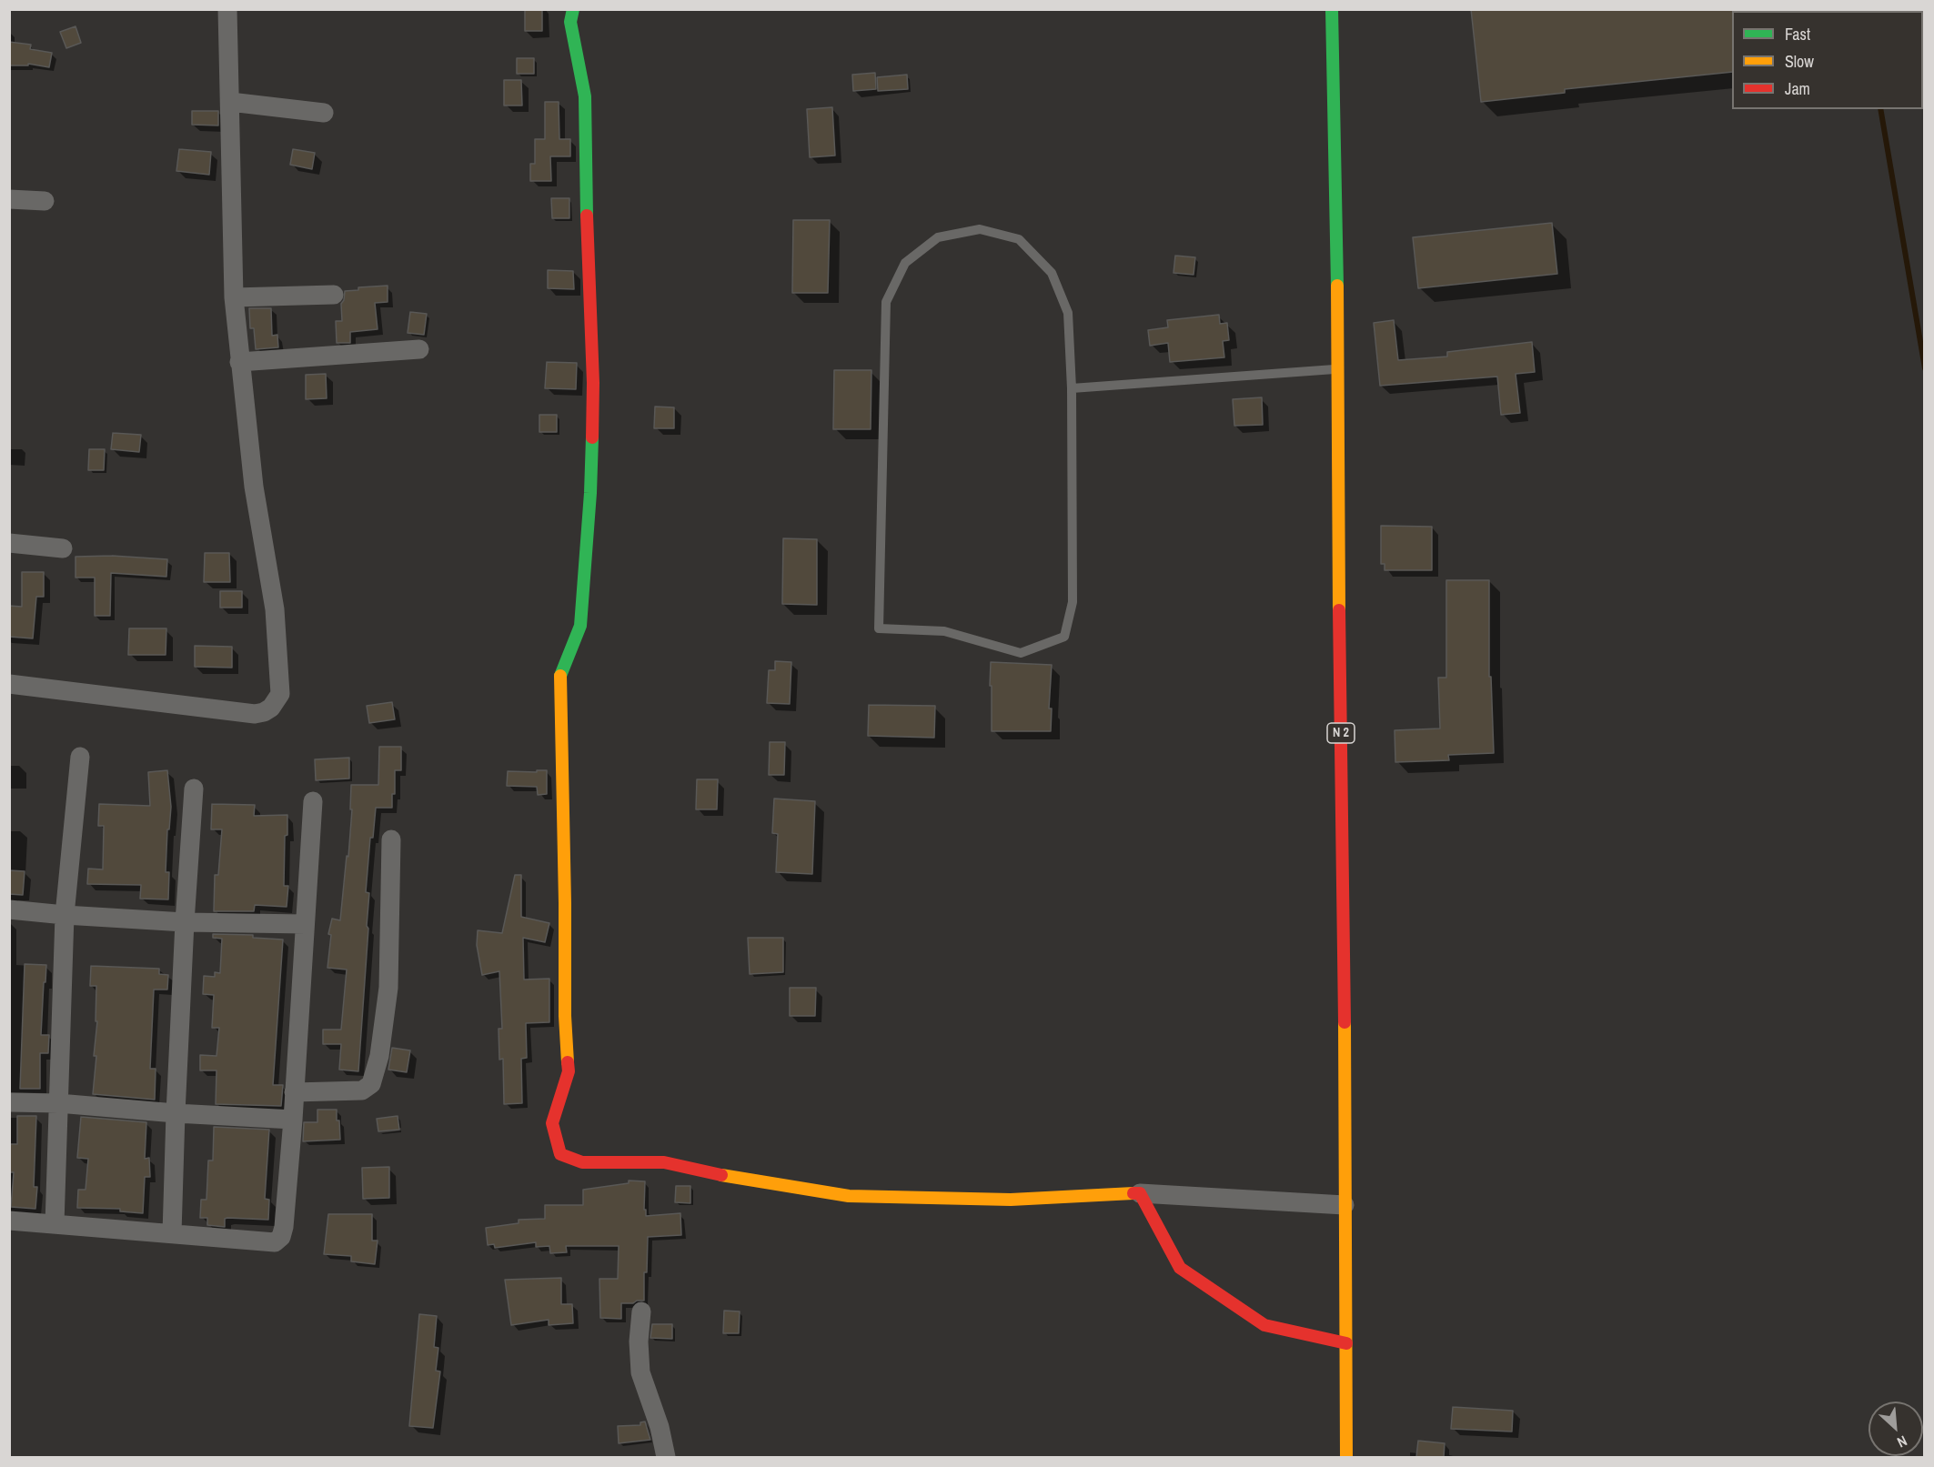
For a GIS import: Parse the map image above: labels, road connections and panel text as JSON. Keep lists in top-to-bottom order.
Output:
{
  "streets": {
    "street": ["N 2"]
  },
  "legend": ["Fast", "Slow", "Jam"],
  "north": "bottom right"
}
